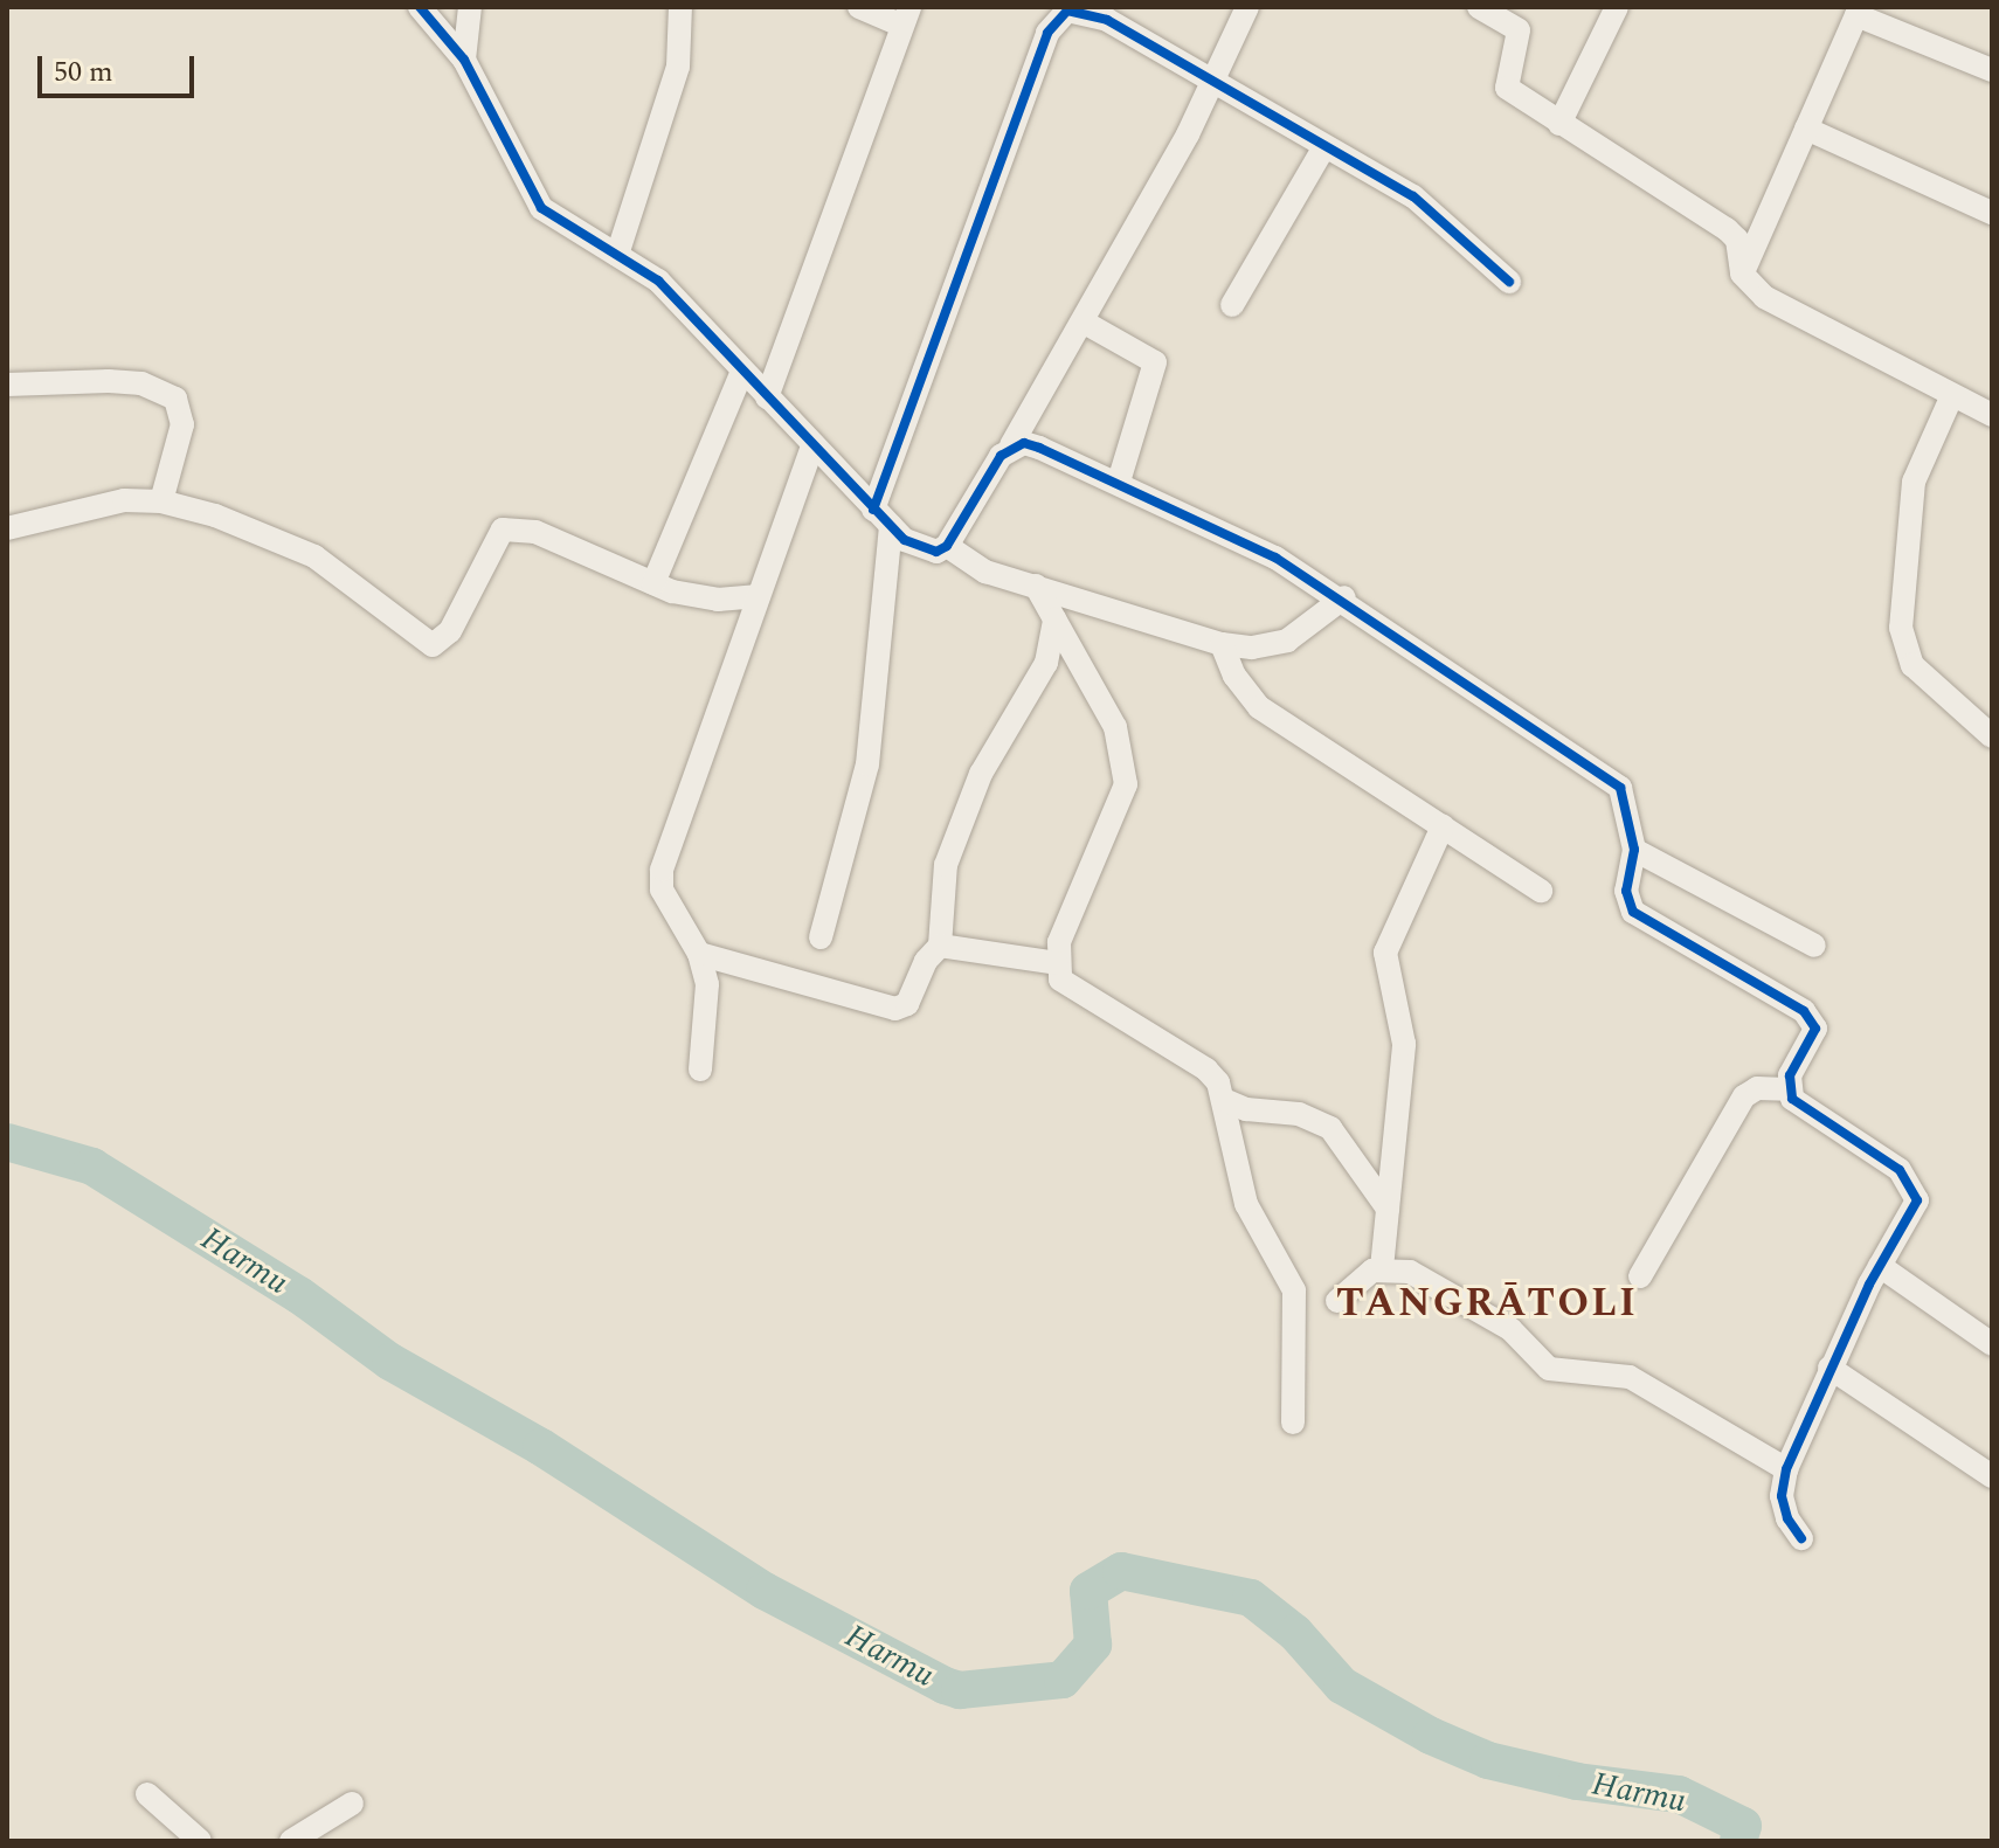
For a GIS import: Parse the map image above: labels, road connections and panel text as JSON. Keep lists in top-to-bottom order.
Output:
{
  "districts": ["TANGRĀTOLI"],
  "water": ["Harmu"],
  "scale_bar": "50 m"
}
